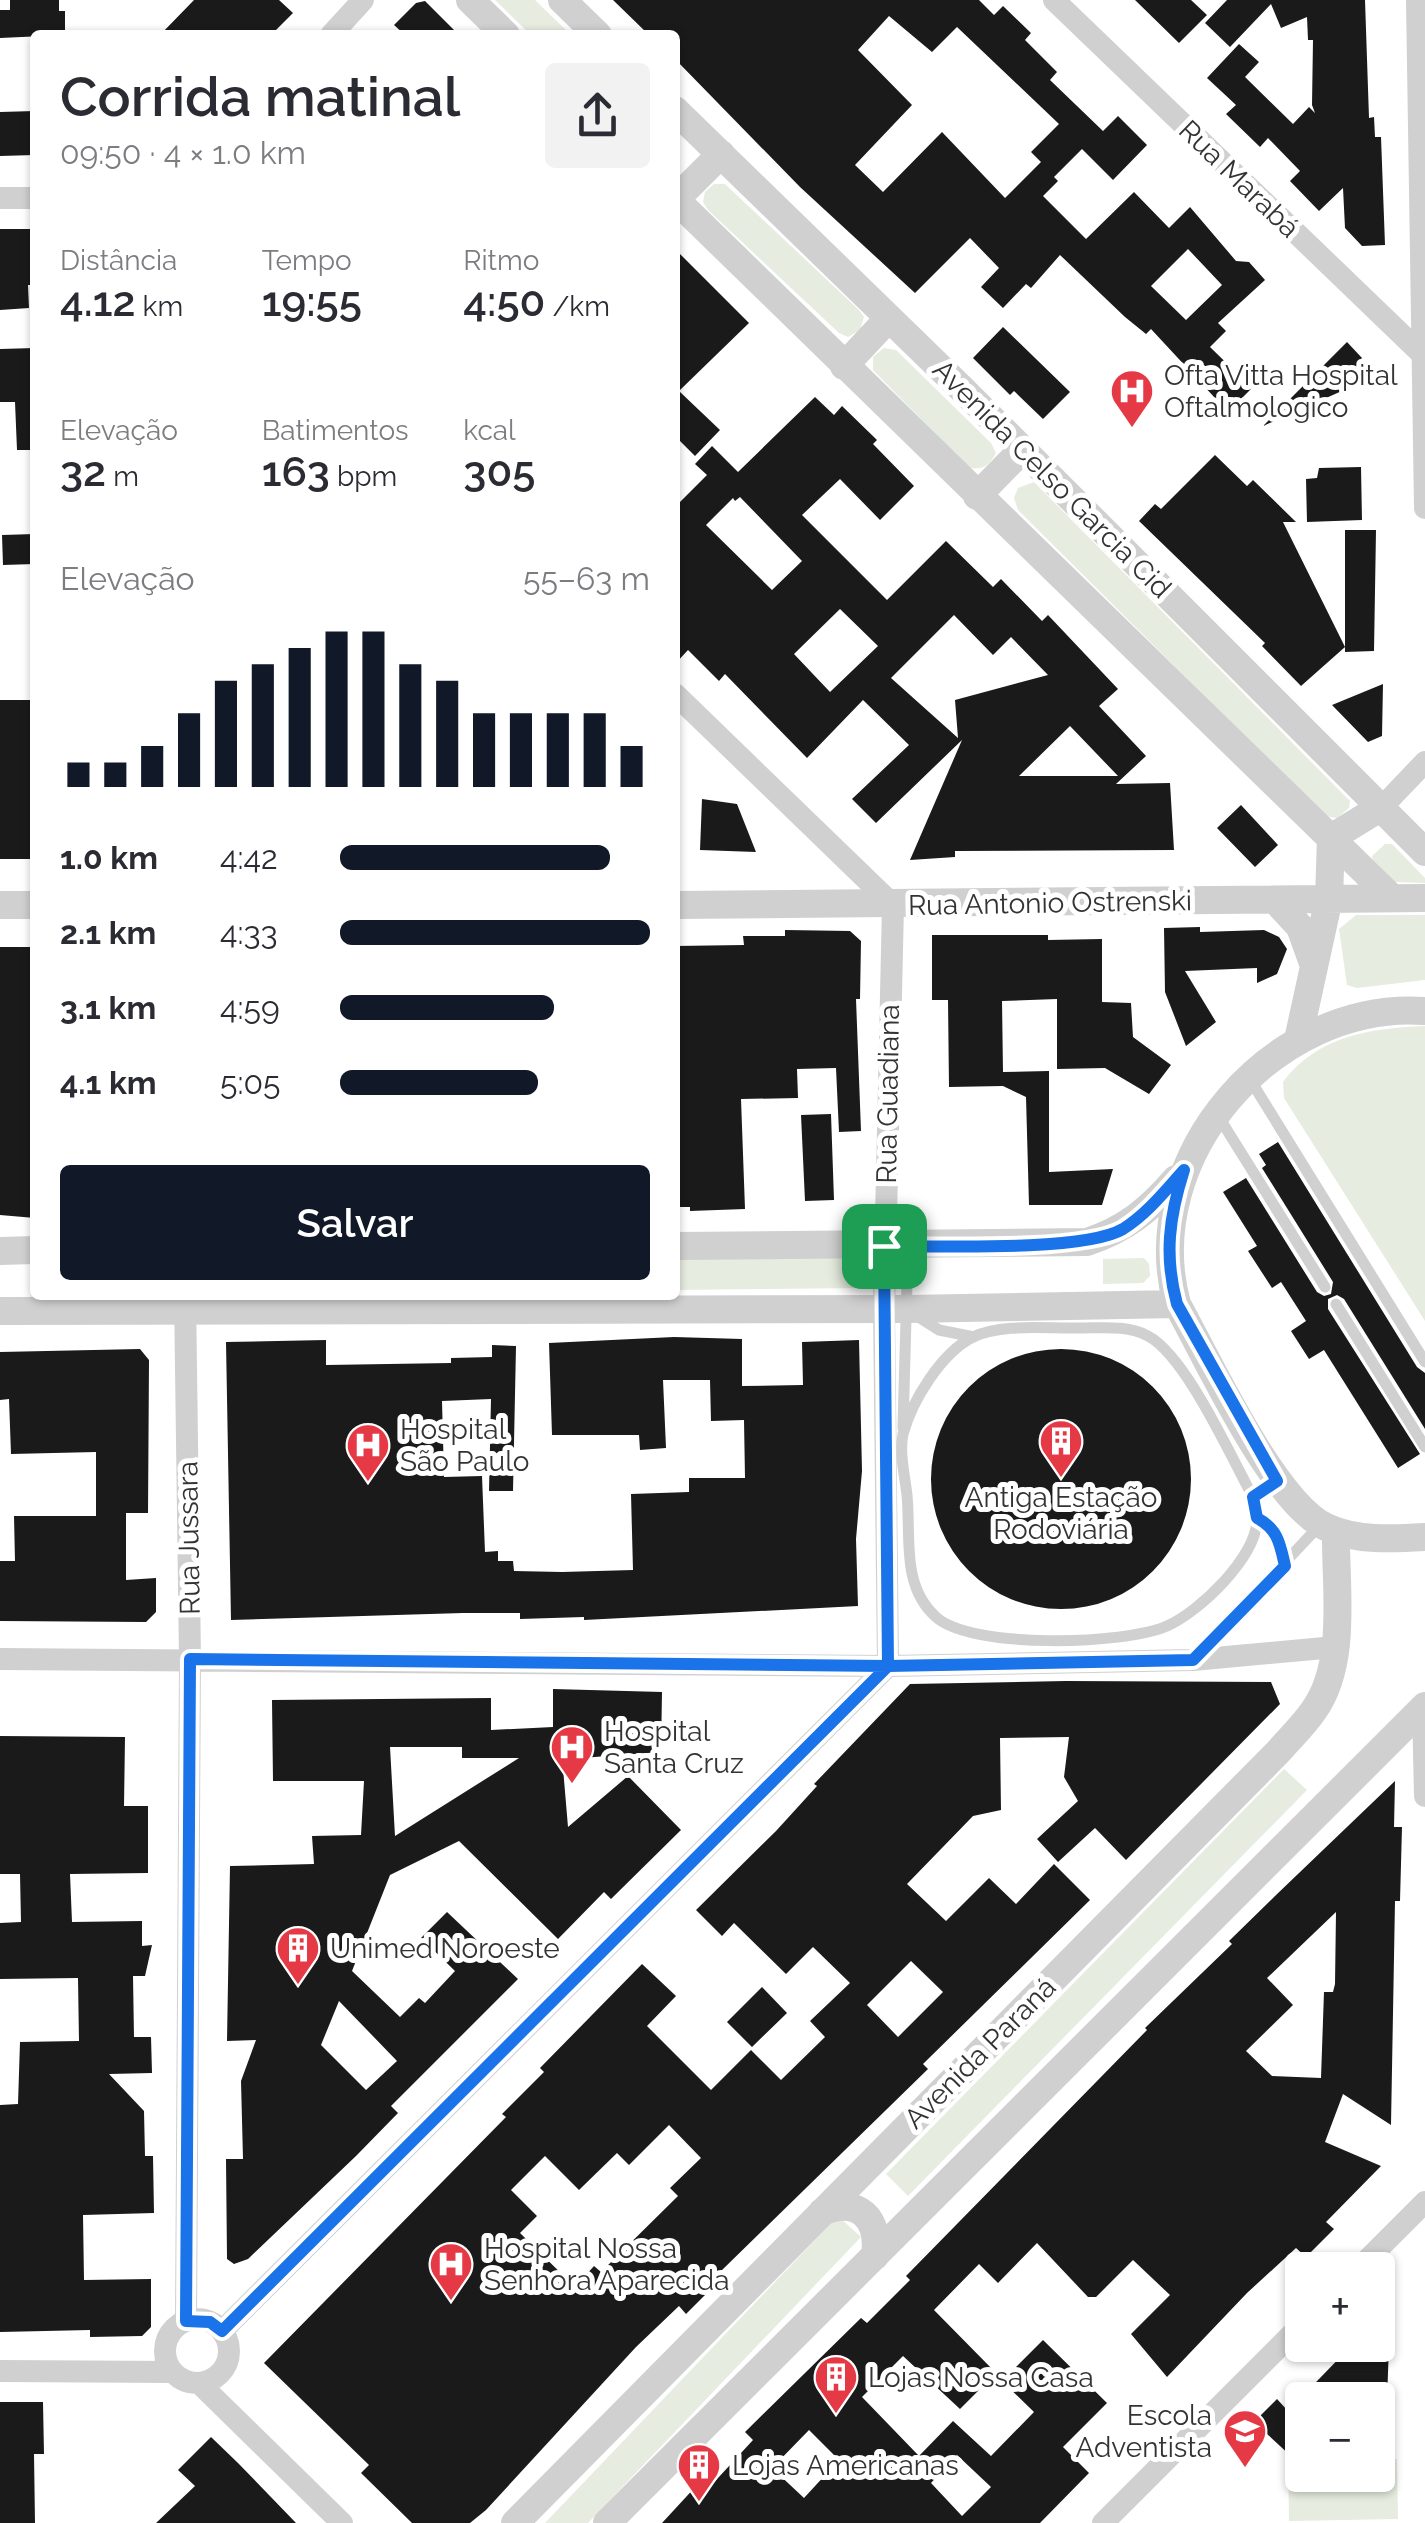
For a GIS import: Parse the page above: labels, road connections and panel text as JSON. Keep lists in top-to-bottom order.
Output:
{
  "streets": {
    "street": [
      "Rua Marabá",
      "Avenida Celso Garcia Cid",
      "Rua Antonio Ostrenski",
      "Rua Guadiana",
      "Rua Jussara",
      "Avenida Paraná"
    ]
  },
  "crossings": [
    ["Rua Antonio Ostrenski", "Rua Guadiana"]
  ],
  "places": {
    "hospital": [
      "Ofta Vitta Hospital Oftalmologico",
      "Hospital São Paulo",
      "Hospital Santa Cruz",
      "Hospital Nossa Senhora Aparecida"
    ],
    "building": [
      "Antiga Estação Rodoviária",
      "Unimed Noroeste",
      "Lojas Nossa Casa",
      "Lojas Americanas"
    ],
    "school or university": ["Escola Adventista"]
  },
  "page": {
    "heading": ["Corrida matinal", "09:50 · 4 × 1.0 km"],
    "stats": [
      ["Distância", "4.12 km"],
      ["Tempo", "19:55"],
      ["Ritmo", "4:50 /km"],
      ["Elevação", "32 m"],
      ["Batimentos", "163 bpm"],
      ["kcal", "305"]
    ],
    "chart": ["Elevação", "55–63 m"],
    "list": [
      {
        "name": "1.0 km",
        "note": "4:42"
      },
      {
        "name": "2.1 km",
        "note": "4:33"
      },
      {
        "name": "3.1 km",
        "note": "4:59"
      },
      {
        "name": "4.1 km",
        "note": "5:05"
      }
    ],
    "buttons": "Salvar",
    "map_buttons": ["+", "−"]
  }
}
